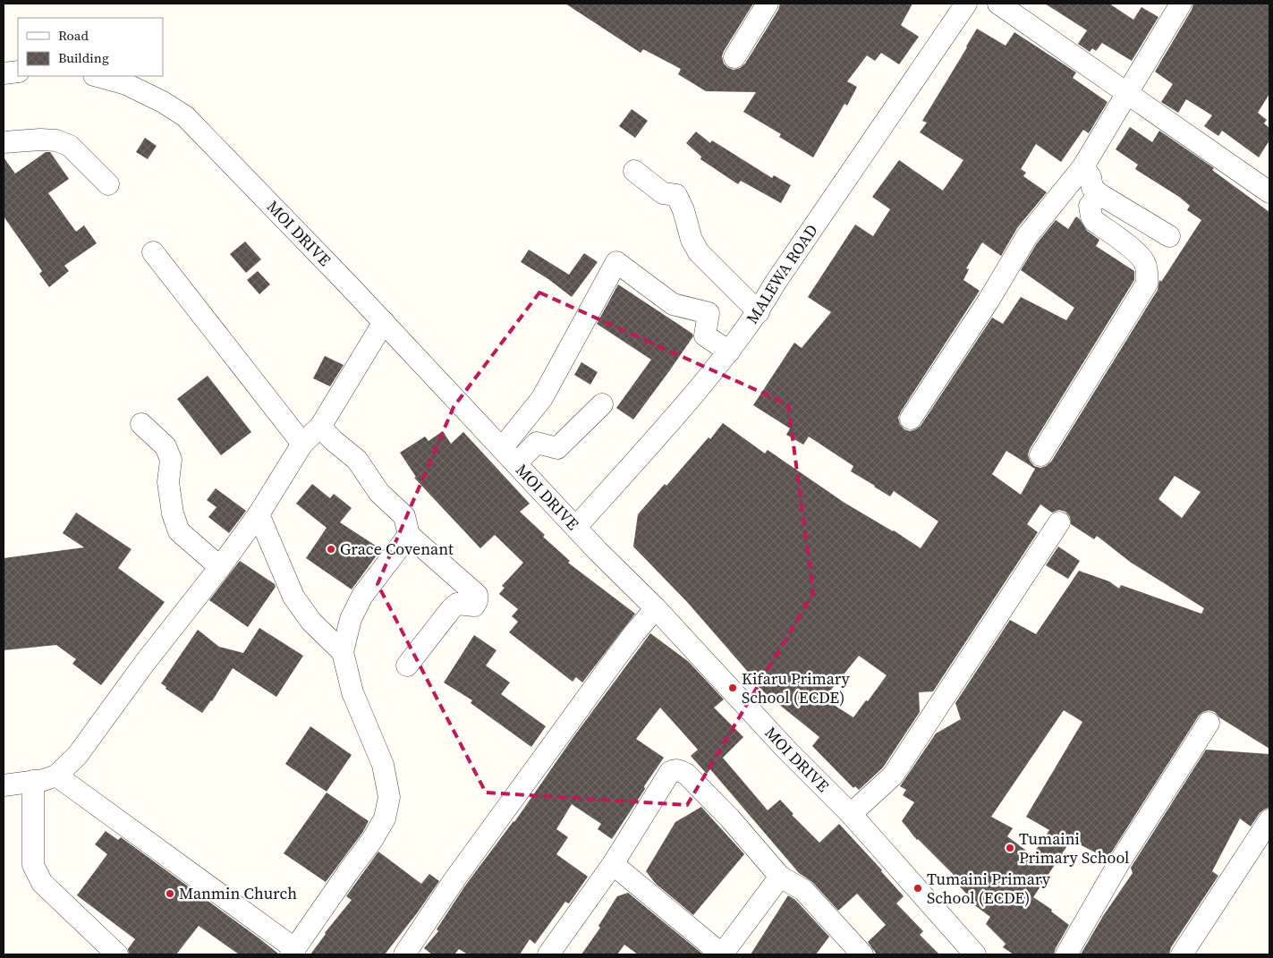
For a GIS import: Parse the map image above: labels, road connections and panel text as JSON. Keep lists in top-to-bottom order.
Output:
{
  "streets": {
    "street": ["MOI DRIVE", "MALEWA ROAD"]
  },
  "crossings": [
    ["MOI DRIVE", "MALEWA ROAD"]
  ],
  "places": [
    "Grace Covenant",
    "Kifaru Primary School (ECDE)",
    "Tumaini Primary School",
    "Tumaini Primary School (ECDE)",
    "Manmin Church"
  ],
  "legend": ["Road", "Building"]
}
